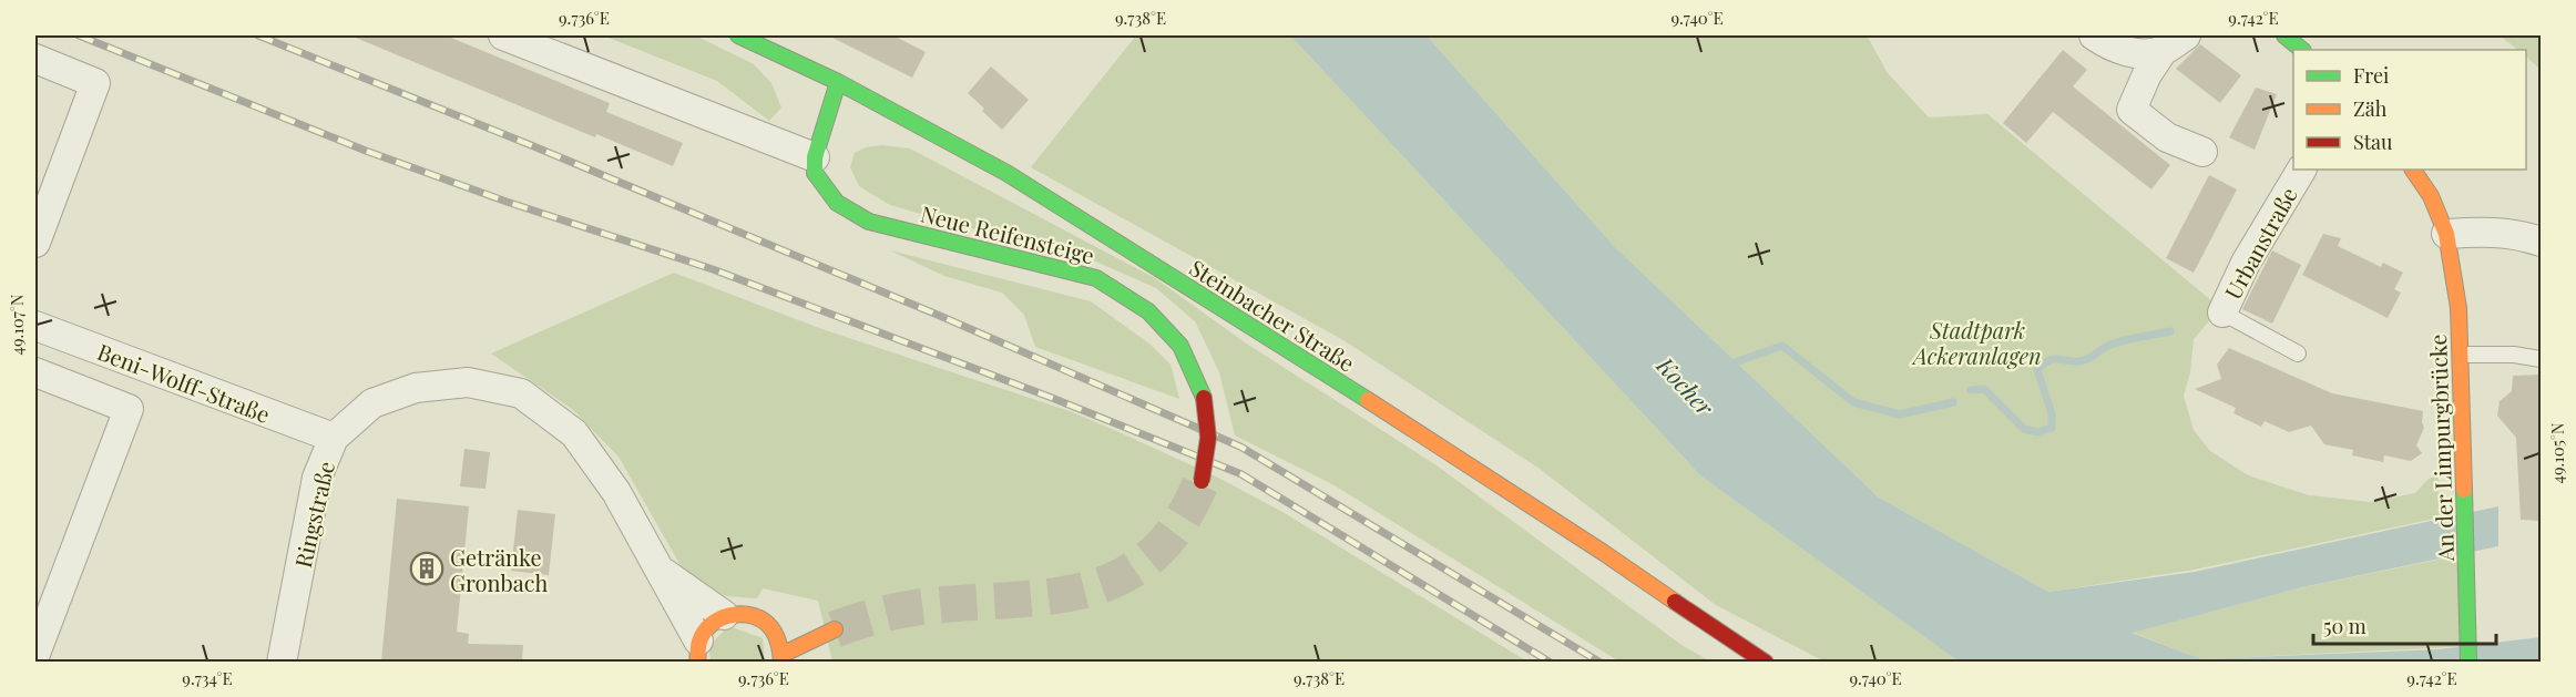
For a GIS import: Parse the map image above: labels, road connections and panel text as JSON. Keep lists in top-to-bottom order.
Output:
{
  "streets": {
    "main road": ["Neue Reifensteige", "Steinbacher Straße", "An der Limpurgbrücke"],
    "street": ["Urbanstraße", "Beni-Wolff-Straße", "Ringstraße"]
  },
  "crossings": [
    ["Beni-Wolff-Straße", "Ringstraße"]
  ],
  "water": ["Kocher"],
  "parks": ["Stadtpark Ackeranlagen"],
  "places": {
    "building": ["Getränke Gronbach"]
  },
  "legend": ["Frei", "Zäh", "Stau"],
  "scale_bar": "50 m",
  "coordinates": [
    "9.736°E",
    "9.738°E",
    "9.740°E",
    "9.742°E",
    "49.107°N",
    "49.105°N",
    "9.734°E"
  ]
}
